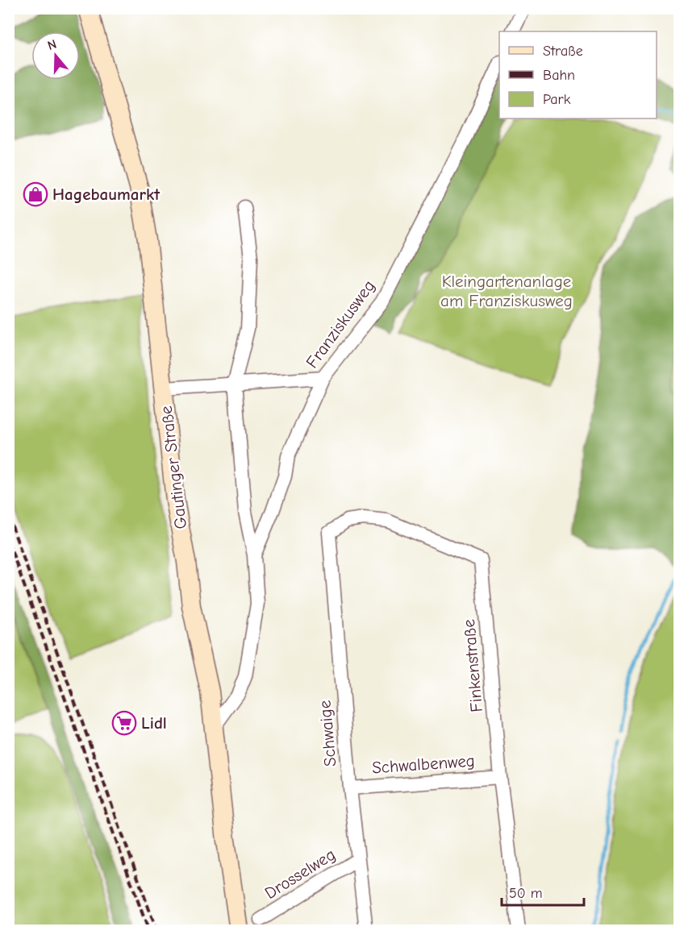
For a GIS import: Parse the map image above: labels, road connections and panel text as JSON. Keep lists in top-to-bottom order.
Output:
{
  "streets": {
    "main road": ["Gautinger Straße"],
    "street": [
      "Franziskusweg",
      "Finkenstraße",
      "Schwaige",
      "Schwalbenweg",
      "Drosselweg"
    ]
  },
  "crossings": [
    ["Franziskusweg", "Gautinger Straße"],
    ["Finkenstraße", "Schwaige"],
    ["Finkenstraße", "Schwalbenweg"],
    ["Schwaige", "Schwalbenweg"],
    ["Schwaige", "Drosselweg"]
  ],
  "parks": ["Kleingartenanlage am Franziskusweg"],
  "places": {
    "shop": ["Hagebaumarkt"],
    "supermarket": ["Lidl"]
  },
  "legend": ["Straße", "Bahn", "Park"],
  "scale_bar": "50 m",
  "north": "top"
}
